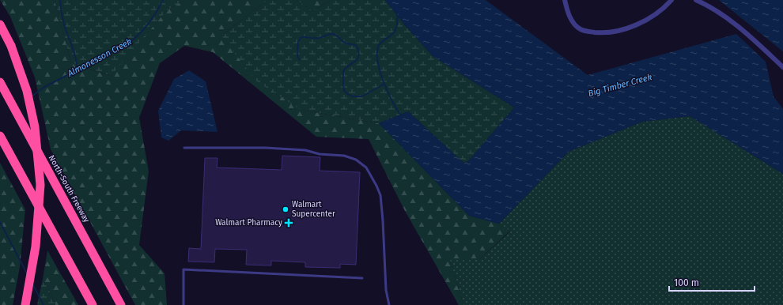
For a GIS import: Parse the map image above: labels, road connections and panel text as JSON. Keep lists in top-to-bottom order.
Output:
{
  "streets": {
    "highway": ["North-South Freeway"]
  },
  "water": ["Almonesson Creek", "Big Timber Creek"],
  "places": {
    "other": ["Walmart Supercenter"],
    "health": ["Walmart Pharmacy"]
  },
  "scale_bar": "100 m"
}
